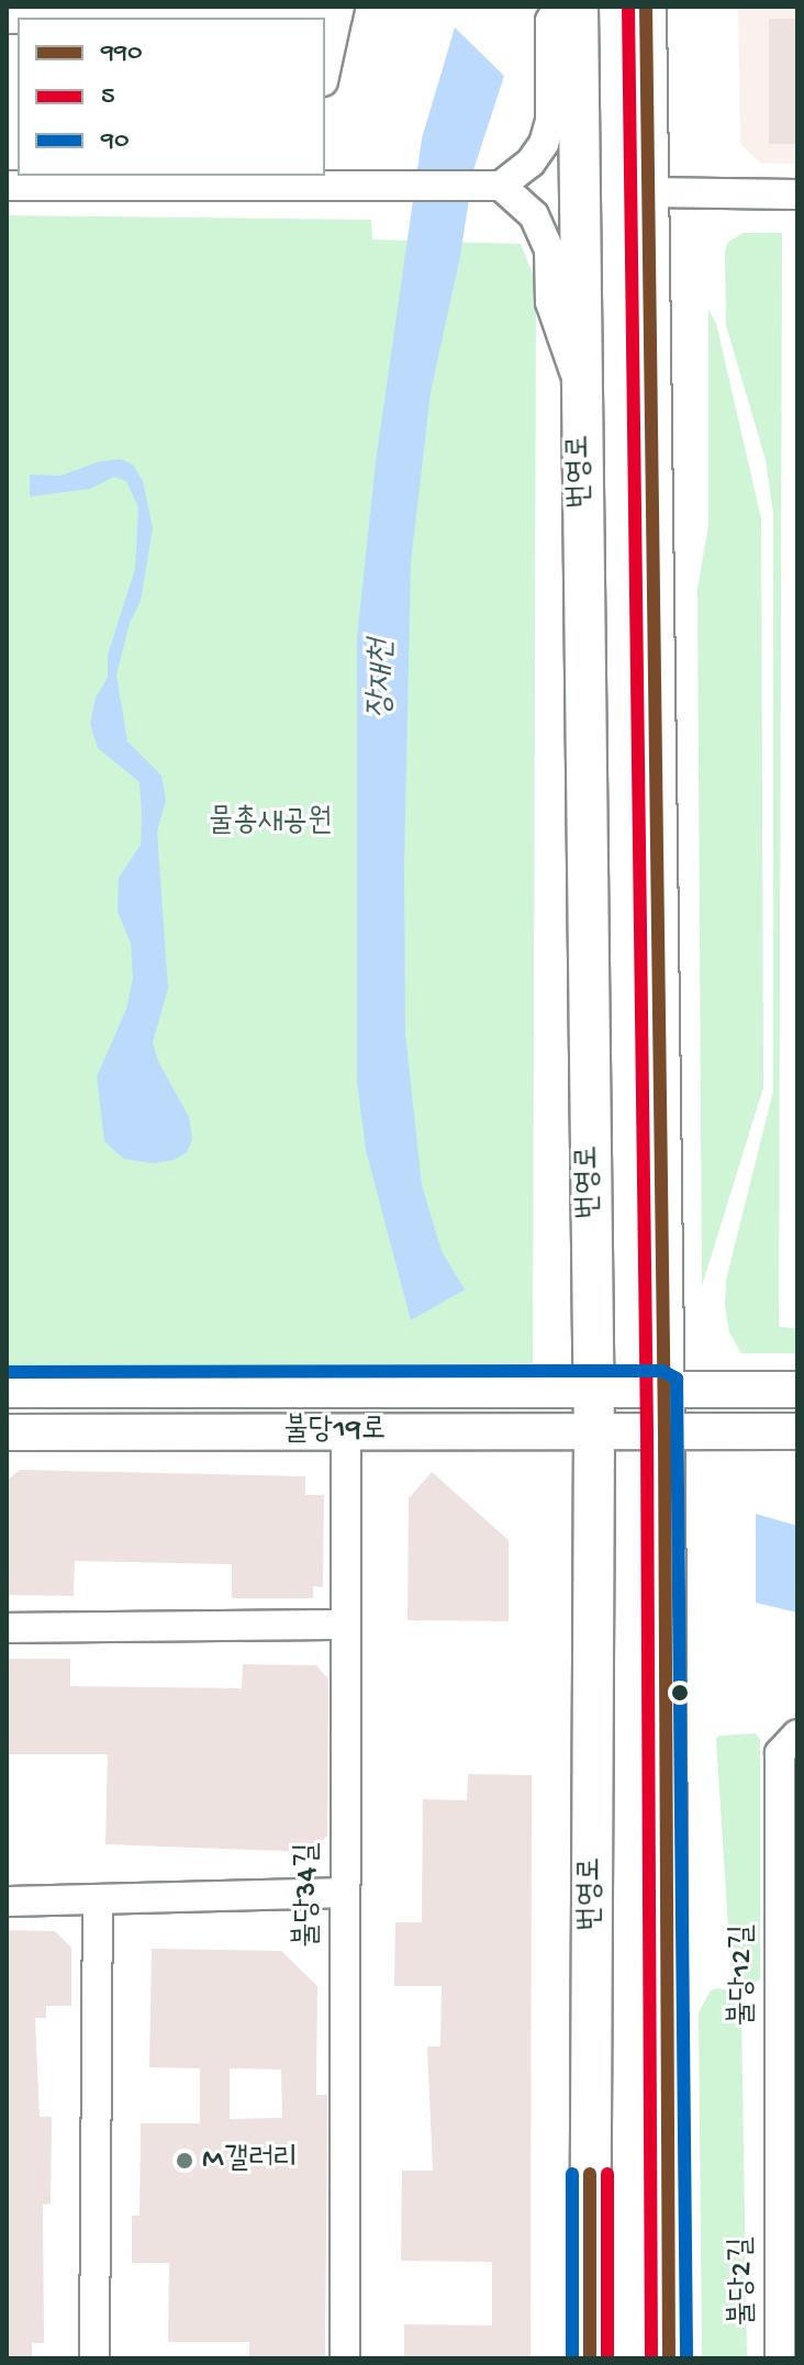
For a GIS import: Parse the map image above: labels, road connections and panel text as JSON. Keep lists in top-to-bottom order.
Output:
{
  "streets": {
    "main road": ["번영로"],
    "street": [
      "불당19로",
      "불당34길",
      "불당12길",
      "불당2길"
    ]
  },
  "crossings": [
    ["번영로", "불당19로"],
    ["불당19로", "불당34길"],
    ["불당12길", "불당2길"]
  ],
  "water": ["장재천"],
  "parks": ["물총새공원"],
  "places": ["M갤러리"],
  "lines": ["transit line 990", "transit line 5", "transit line 90"],
  "legend": ["990", "5", "90"]
}
